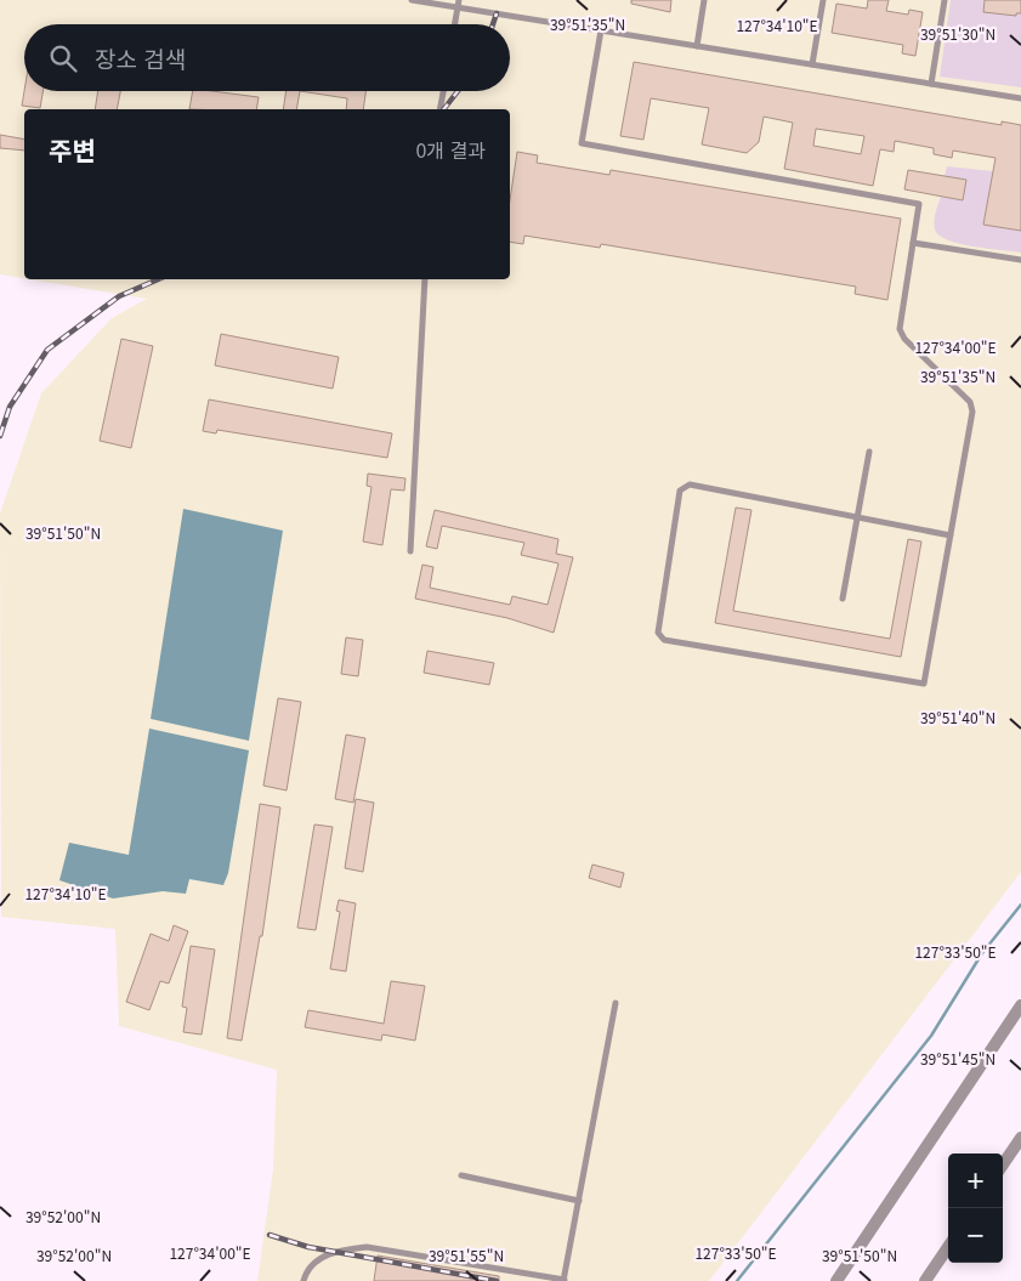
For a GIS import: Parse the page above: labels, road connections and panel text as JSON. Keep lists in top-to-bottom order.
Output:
{
  "page": {
    "search": "장소 검색",
    "heading": ["주변", "0개 결과"],
    "map_buttons": ["+", "−"]
  },
  "coordinates": [
    "39°51'35\"N",
    "127°34'10\"E",
    "39°51'30\"N",
    "127°34'00\"E",
    "39°51'50\"N",
    "39°51'40\"N",
    "127°33'50\"E",
    "39°51'45\"N",
    "39°52'00\"N",
    "39°51'55\"N"
  ]
}
